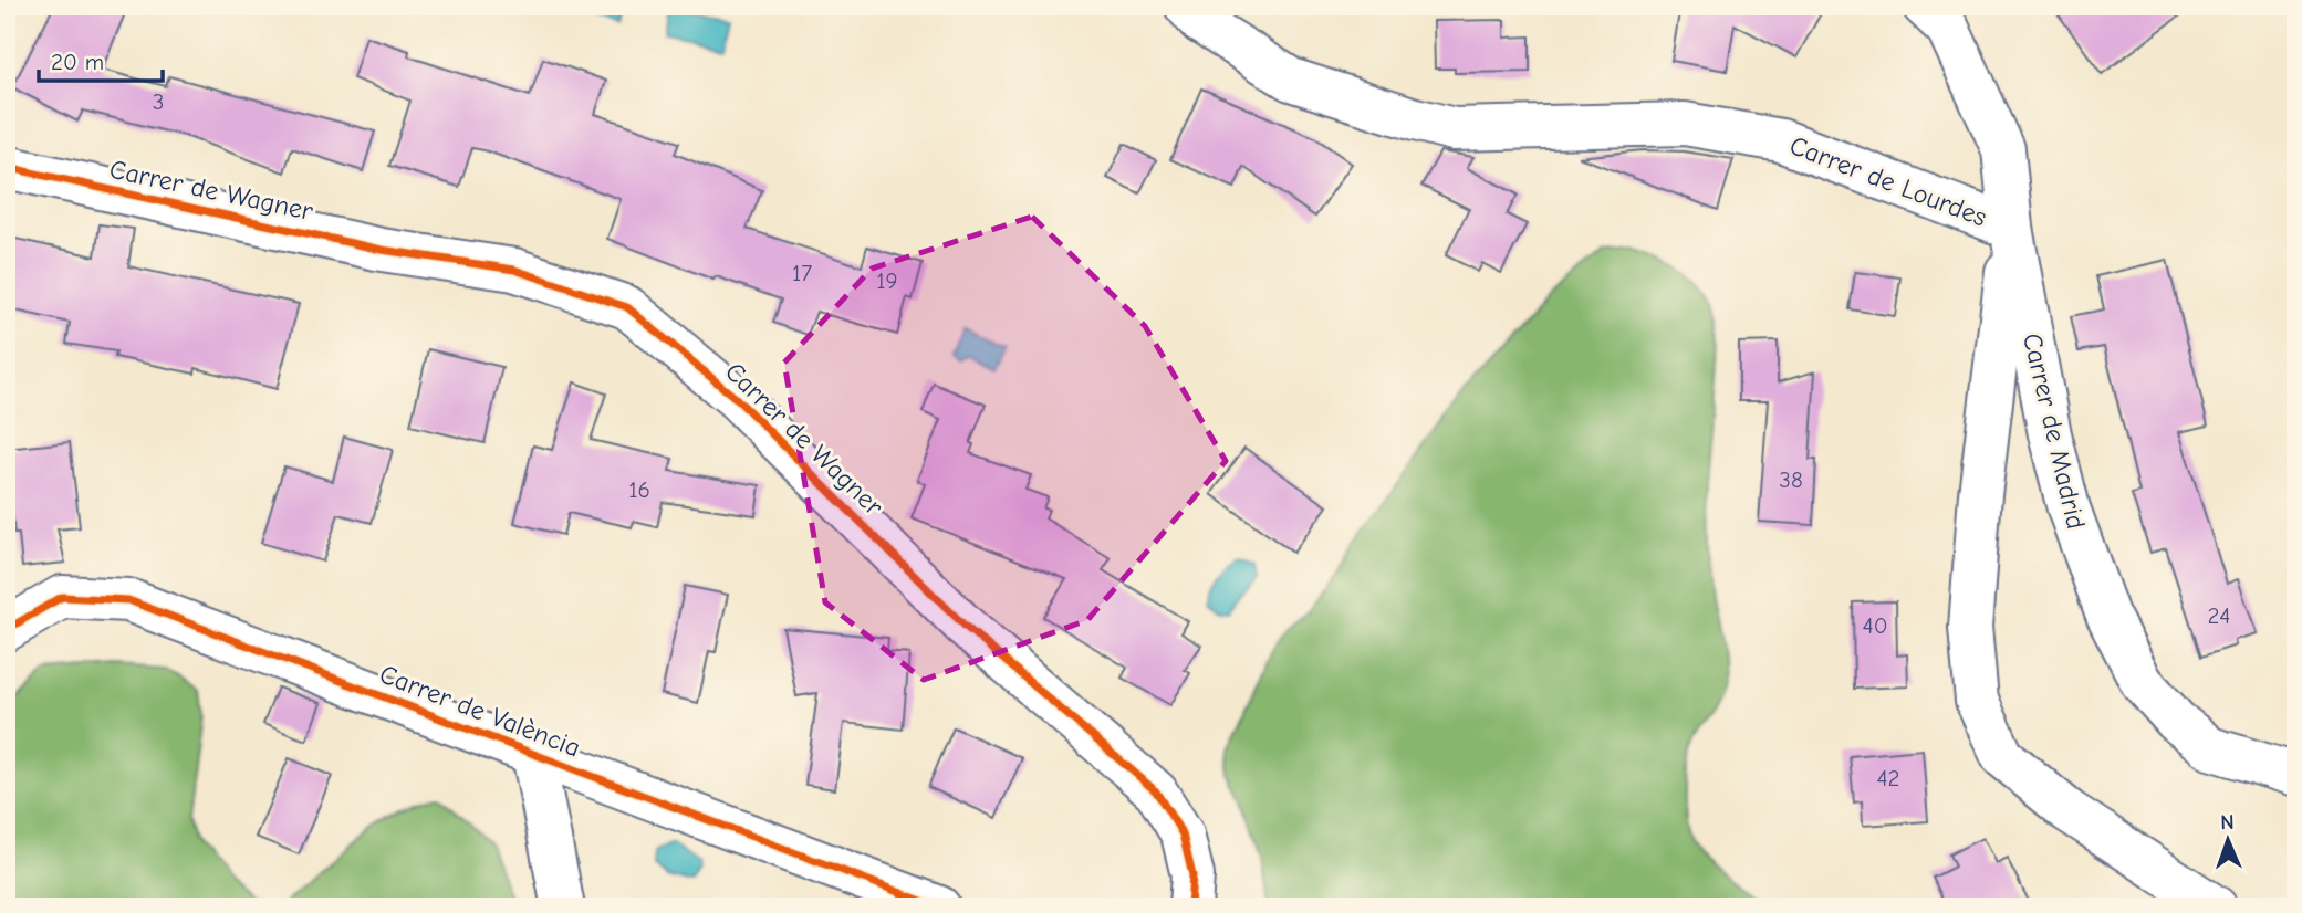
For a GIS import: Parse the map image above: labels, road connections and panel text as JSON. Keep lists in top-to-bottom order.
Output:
{
  "streets": {
    "street": [
      "Carrer de Lourdes",
      "Carrer de Wagner",
      "Carrer de Madrid",
      "Carrer de València"
    ]
  },
  "crossings": [
    ["Carrer de Lourdes", "Carrer de Madrid"]
  ],
  "house_numbers": [
    "3",
    "17",
    "19",
    "38",
    "16",
    "24",
    "40",
    "42"
  ],
  "scale_bar": "20 m",
  "north": "top"
}
